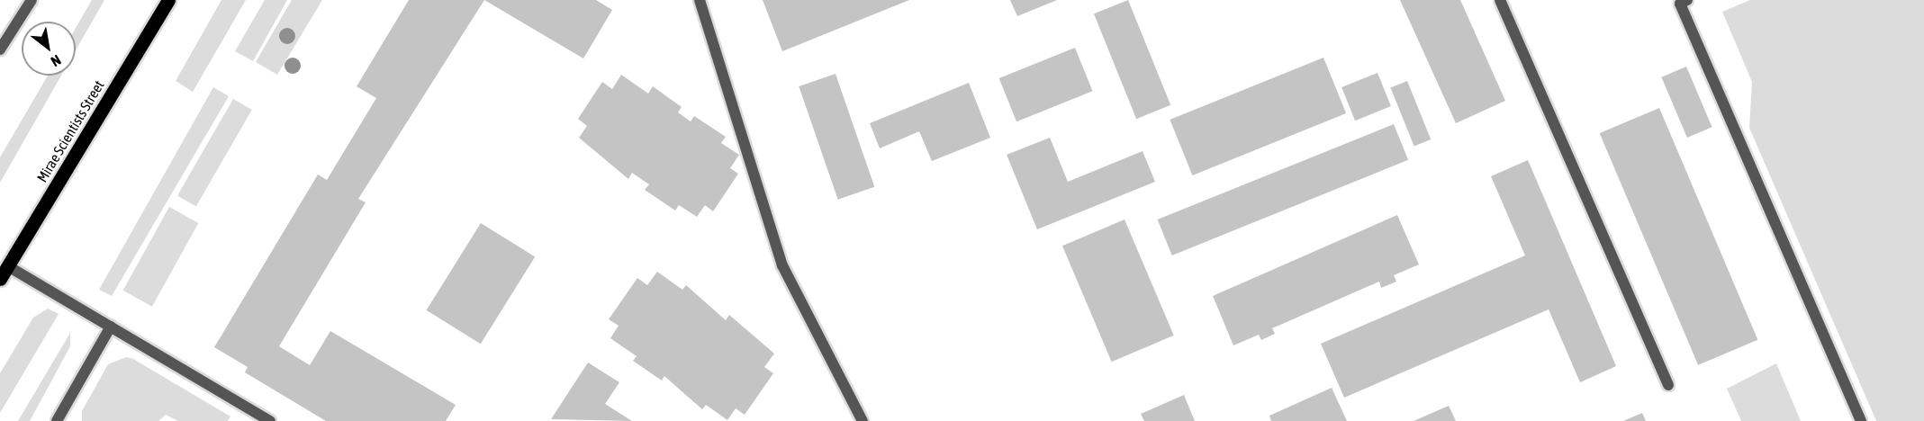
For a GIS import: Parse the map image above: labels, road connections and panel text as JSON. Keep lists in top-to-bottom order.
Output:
{
  "streets": {
    "main road": ["Mirae Scientists Street"]
  },
  "north": "bottom right"
}
